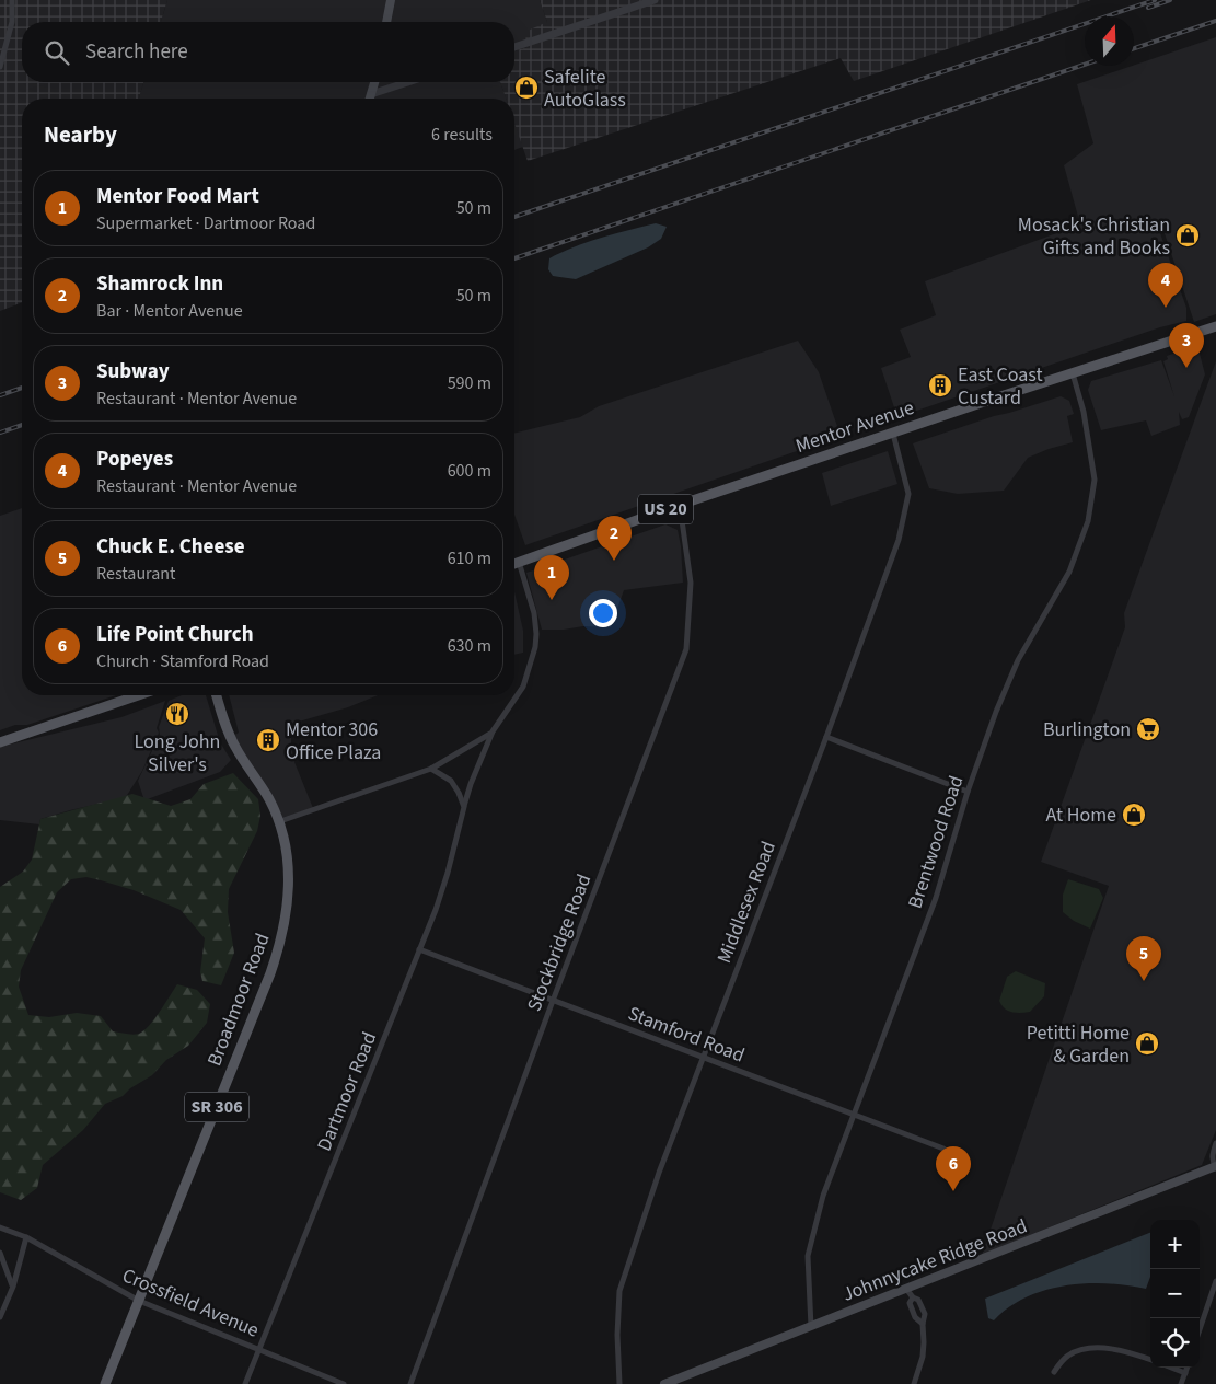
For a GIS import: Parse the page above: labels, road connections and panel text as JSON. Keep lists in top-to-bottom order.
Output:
{
  "streets": {
    "main road": [
      "Mentor Avenue",
      "US 20",
      "Broadmoor Road",
      "SR 306",
      "Johnnycake Ridge Road"
    ],
    "street": [
      "Brentwood Road",
      "Middlesex Road",
      "Stockbridge Road",
      "Stamford Road",
      "Dartmoor Road",
      "Crossfield Avenue"
    ]
  },
  "crossings": [
    ["Mentor Avenue", "Brentwood Road"],
    ["Mentor Avenue", "Middlesex Road"],
    ["Mentor Avenue", "Stockbridge Road"],
    ["Mentor Avenue", "Dartmoor Road"],
    ["Brentwood Road", "Stamford Road"],
    ["Brentwood Road", "Johnnycake Ridge Road"],
    ["Middlesex Road", "Stamford Road"],
    ["Stockbridge Road", "Stamford Road"],
    ["Broadmoor Road", "Crossfield Avenue"],
    ["Stamford Road", "Dartmoor Road"],
    ["Dartmoor Road", "Crossfield Avenue"]
  ],
  "places": {
    "shop": [
      "Safelite AutoGlass",
      "Mosack's Christian Gifts and Books",
      "At Home",
      "Petitti Home & Garden"
    ],
    "building": ["East Coast Custard", "Mentor 306 Office Plaza"],
    "restaurant": ["Long John Silver's"],
    "supermarket": ["Burlington"]
  },
  "north": "top",
  "page": {
    "search": "Search here",
    "heading": ["Nearby", "6 results"],
    "list": [
      {
        "mark": "1",
        "name": "Mentor Food Mart",
        "note": "Supermarket · Dartmoor Road",
        "value": "50 m"
      },
      {
        "mark": "2",
        "name": "Shamrock Inn",
        "note": "Bar · Mentor Avenue",
        "value": "50 m"
      },
      {
        "mark": "3",
        "name": "Subway",
        "note": "Restaurant · Mentor Avenue",
        "value": "590 m"
      },
      {
        "mark": "4",
        "name": "Popeyes",
        "note": "Restaurant · Mentor Avenue",
        "value": "600 m"
      },
      {
        "mark": "5",
        "name": "Chuck E. Cheese",
        "note": "Restaurant",
        "value": "610 m"
      },
      {
        "mark": "6",
        "name": "Life Point Church",
        "note": "Church · Stamford Road",
        "value": "630 m"
      }
    ],
    "pins": [
      "4",
      "3",
      "2",
      "1",
      "5",
      "6"
    ],
    "map_buttons": ["+", "−"]
  }
}
